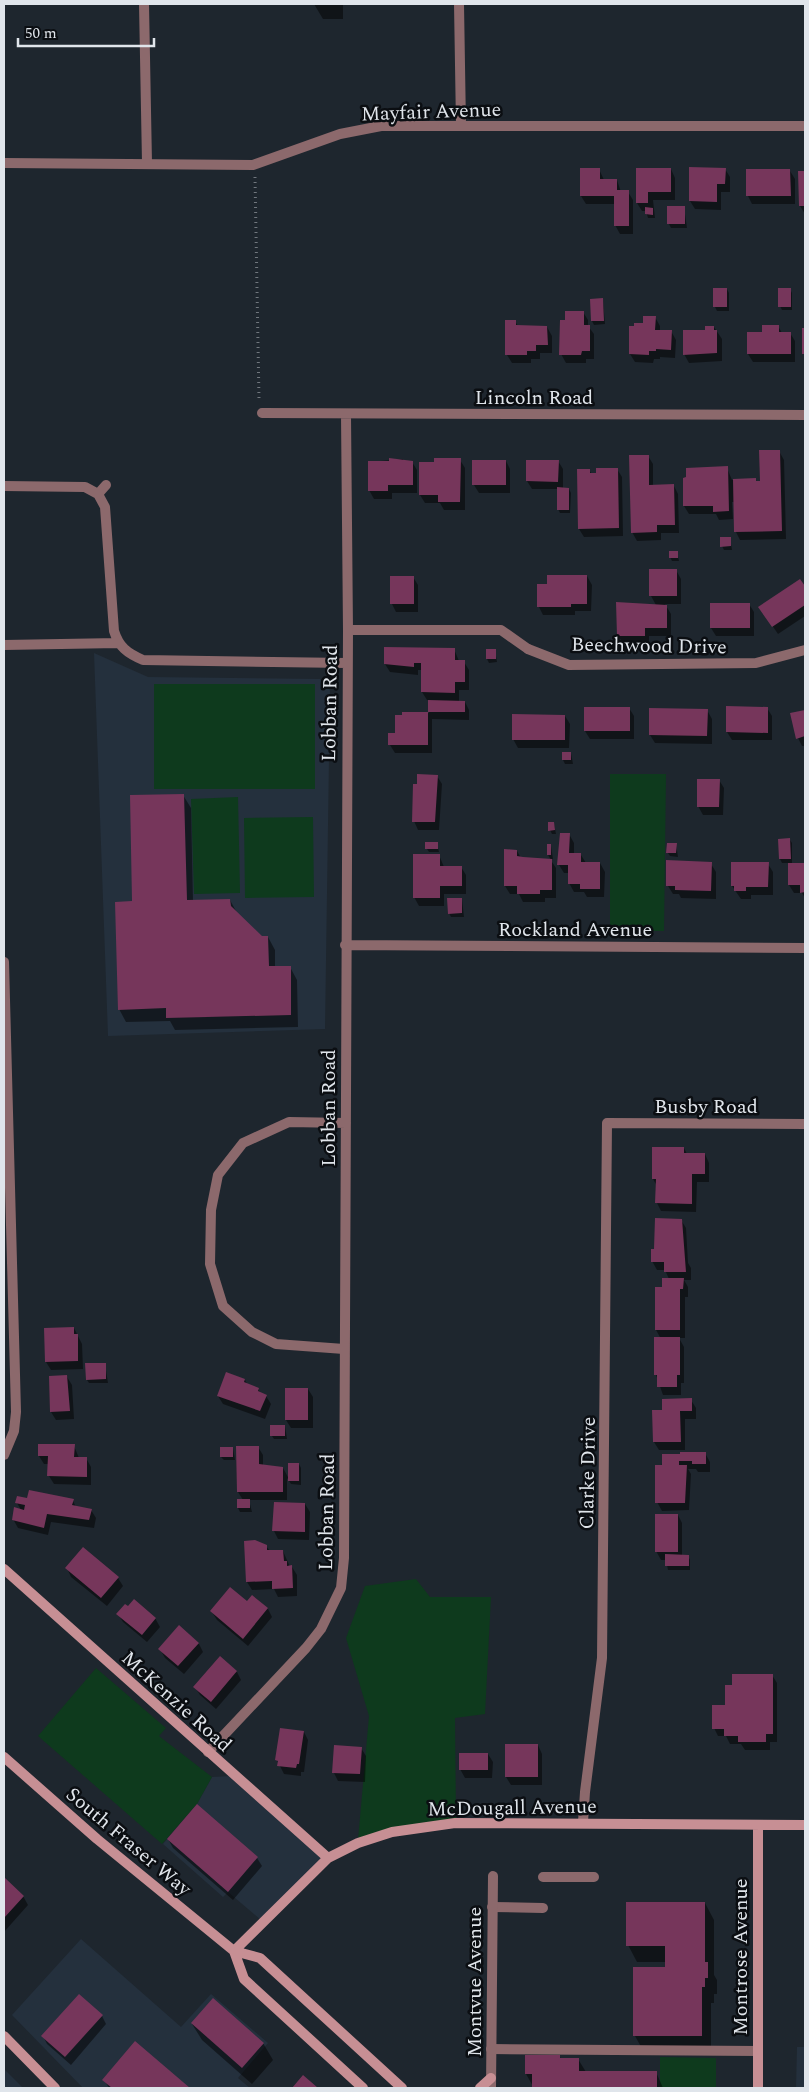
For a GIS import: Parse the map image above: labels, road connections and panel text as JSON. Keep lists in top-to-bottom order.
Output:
{
  "streets": {
    "street": [
      "Mayfair Avenue",
      "Lincoln Road",
      "Beechwood Drive",
      "Lobban Road",
      "Rockland Avenue",
      "Busby Road",
      "Clarke Drive",
      "McKenzie Road",
      "McDougall Avenue",
      "South Fraser Way",
      "Montrose Avenue",
      "Montvue Avenue"
    ]
  },
  "crossings": [
    ["Lincoln Road", "Lobban Road"],
    ["Beechwood Drive", "Lobban Road"],
    ["Lobban Road", "Rockland Avenue"],
    ["Lobban Road", "McKenzie Road"],
    ["Busby Road", "Clarke Drive"],
    ["Clarke Drive", "McDougall Avenue"],
    ["McKenzie Road", "McDougall Avenue"],
    ["McDougall Avenue", "South Fraser Way"],
    ["McDougall Avenue", "Montrose Avenue"]
  ],
  "scale_bar": "50 m"
}
